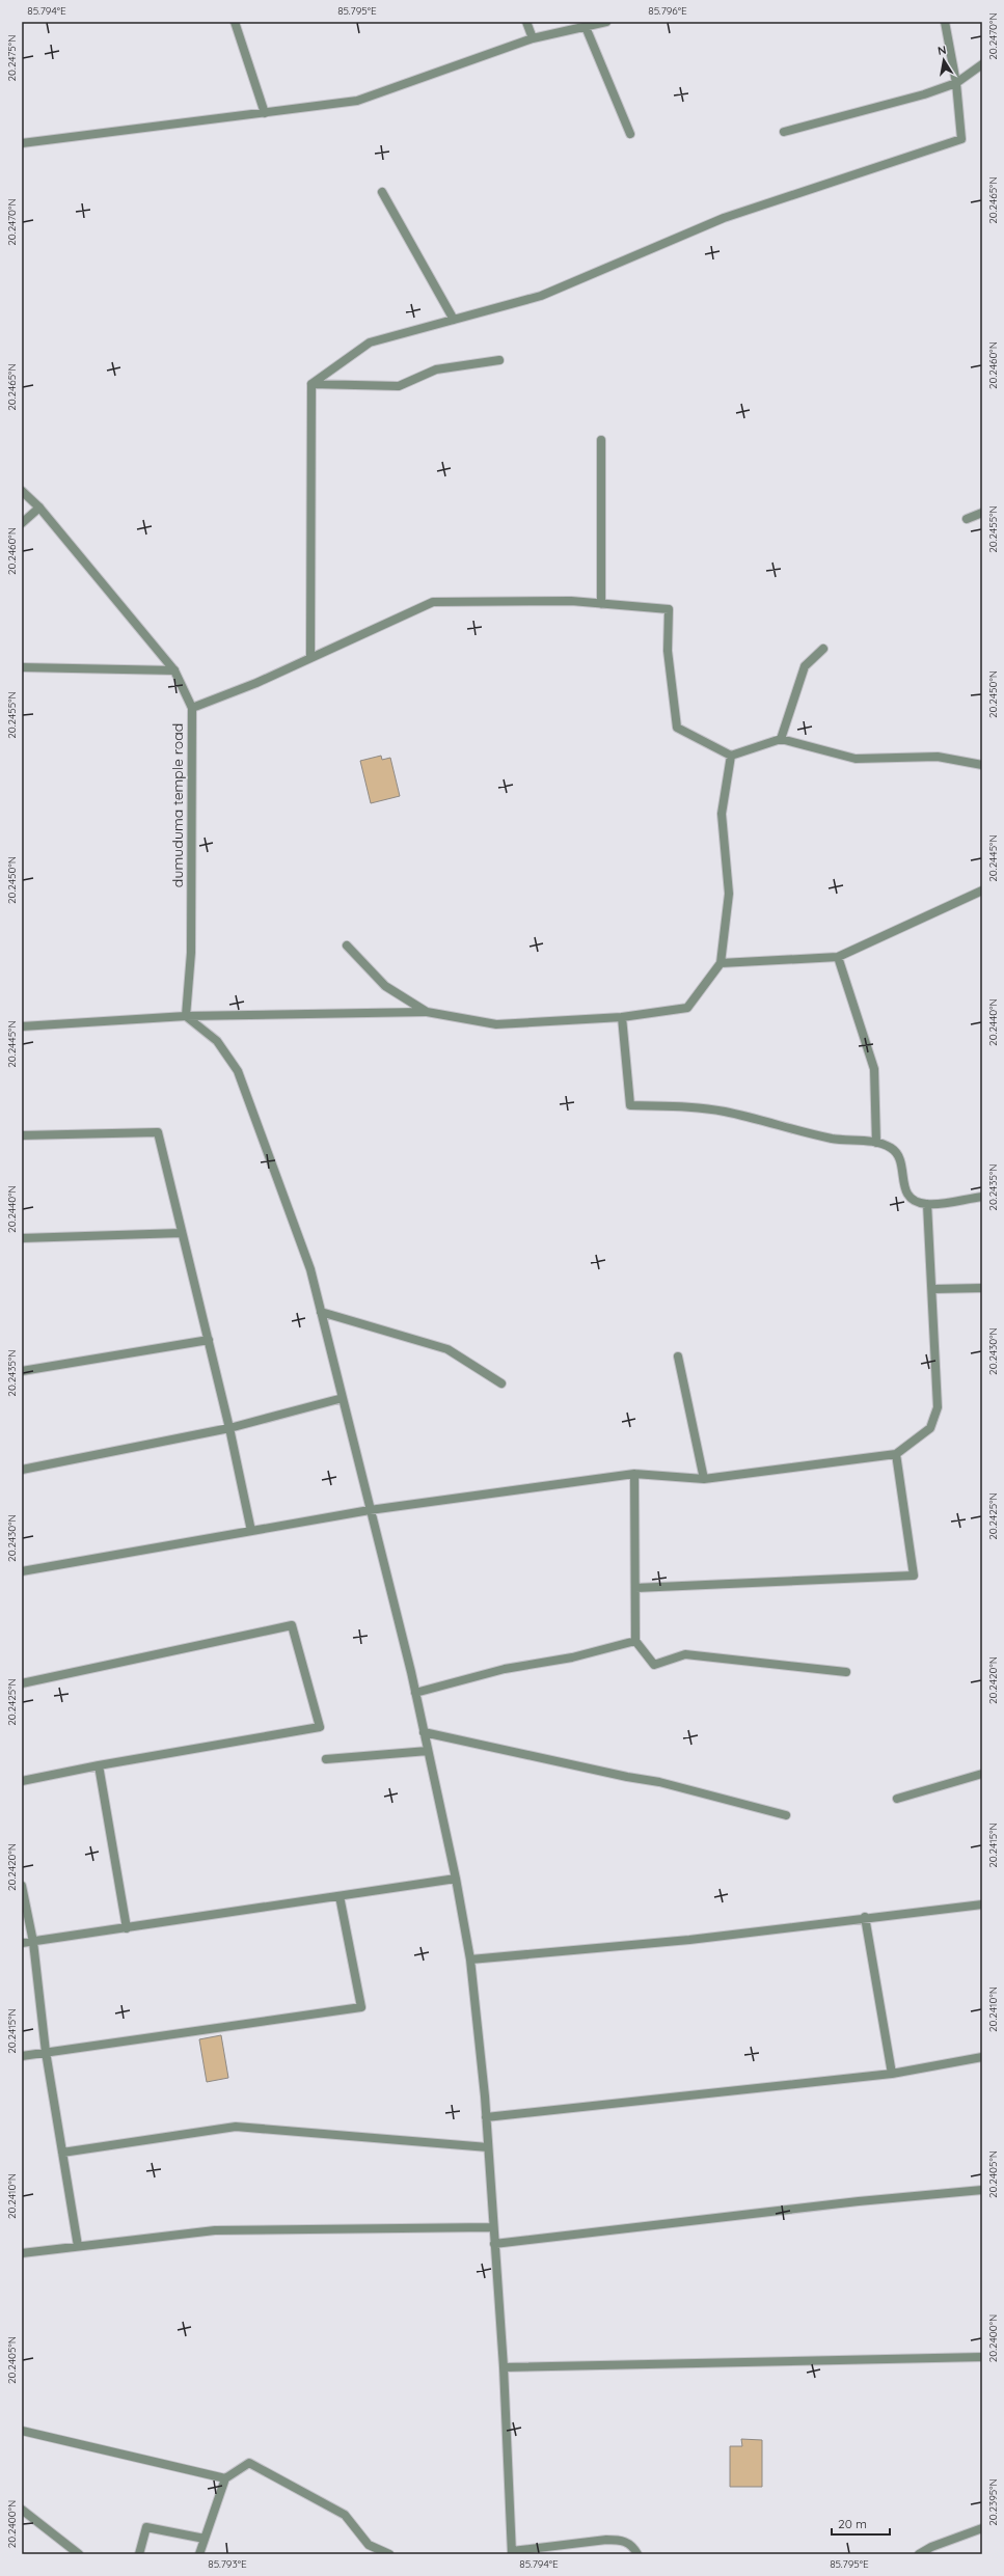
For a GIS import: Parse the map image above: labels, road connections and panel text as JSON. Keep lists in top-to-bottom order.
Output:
{
  "streets": {
    "street": ["dumuduma temple road"]
  },
  "scale_bar": "20 m",
  "north": "top",
  "coordinates": [
    "85.794°E",
    "85.795°E",
    "85.796°E",
    "20.2470°N",
    "20.2475°N",
    "20.2465°N",
    "20.2460°N",
    "20.2455°N",
    "20.2450°N",
    "20.2445°N",
    "20.2440°N",
    "20.2435°N",
    "20.2430°N",
    "20.2425°N",
    "20.2420°N",
    "20.2415°N",
    "20.2410°N",
    "20.2405°N",
    "20.2400°N",
    "20.2395°N",
    "85.793°E"
  ]
}
